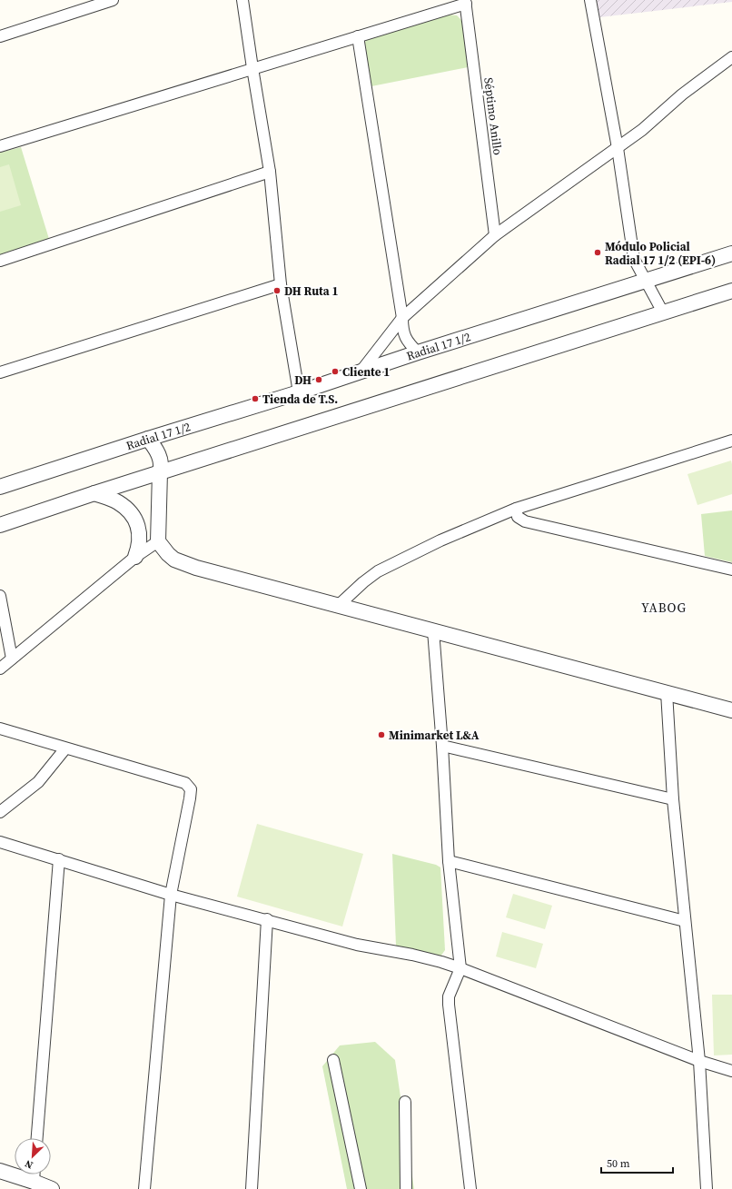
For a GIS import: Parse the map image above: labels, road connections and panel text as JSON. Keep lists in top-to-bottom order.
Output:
{
  "streets": {
    "street": ["Séptimo Anillo", "Radial 17 1/2"]
  },
  "districts": ["YABOG"],
  "places": [
    "Módulo Policial Radial 17 1/2 (EPI-6)",
    "DH Ruta 1",
    "Cliente 1",
    "DH",
    "Tienda de T.S.",
    "Minimarket L&A"
  ],
  "scale_bar": "50 m",
  "north": "bottom left"
}
